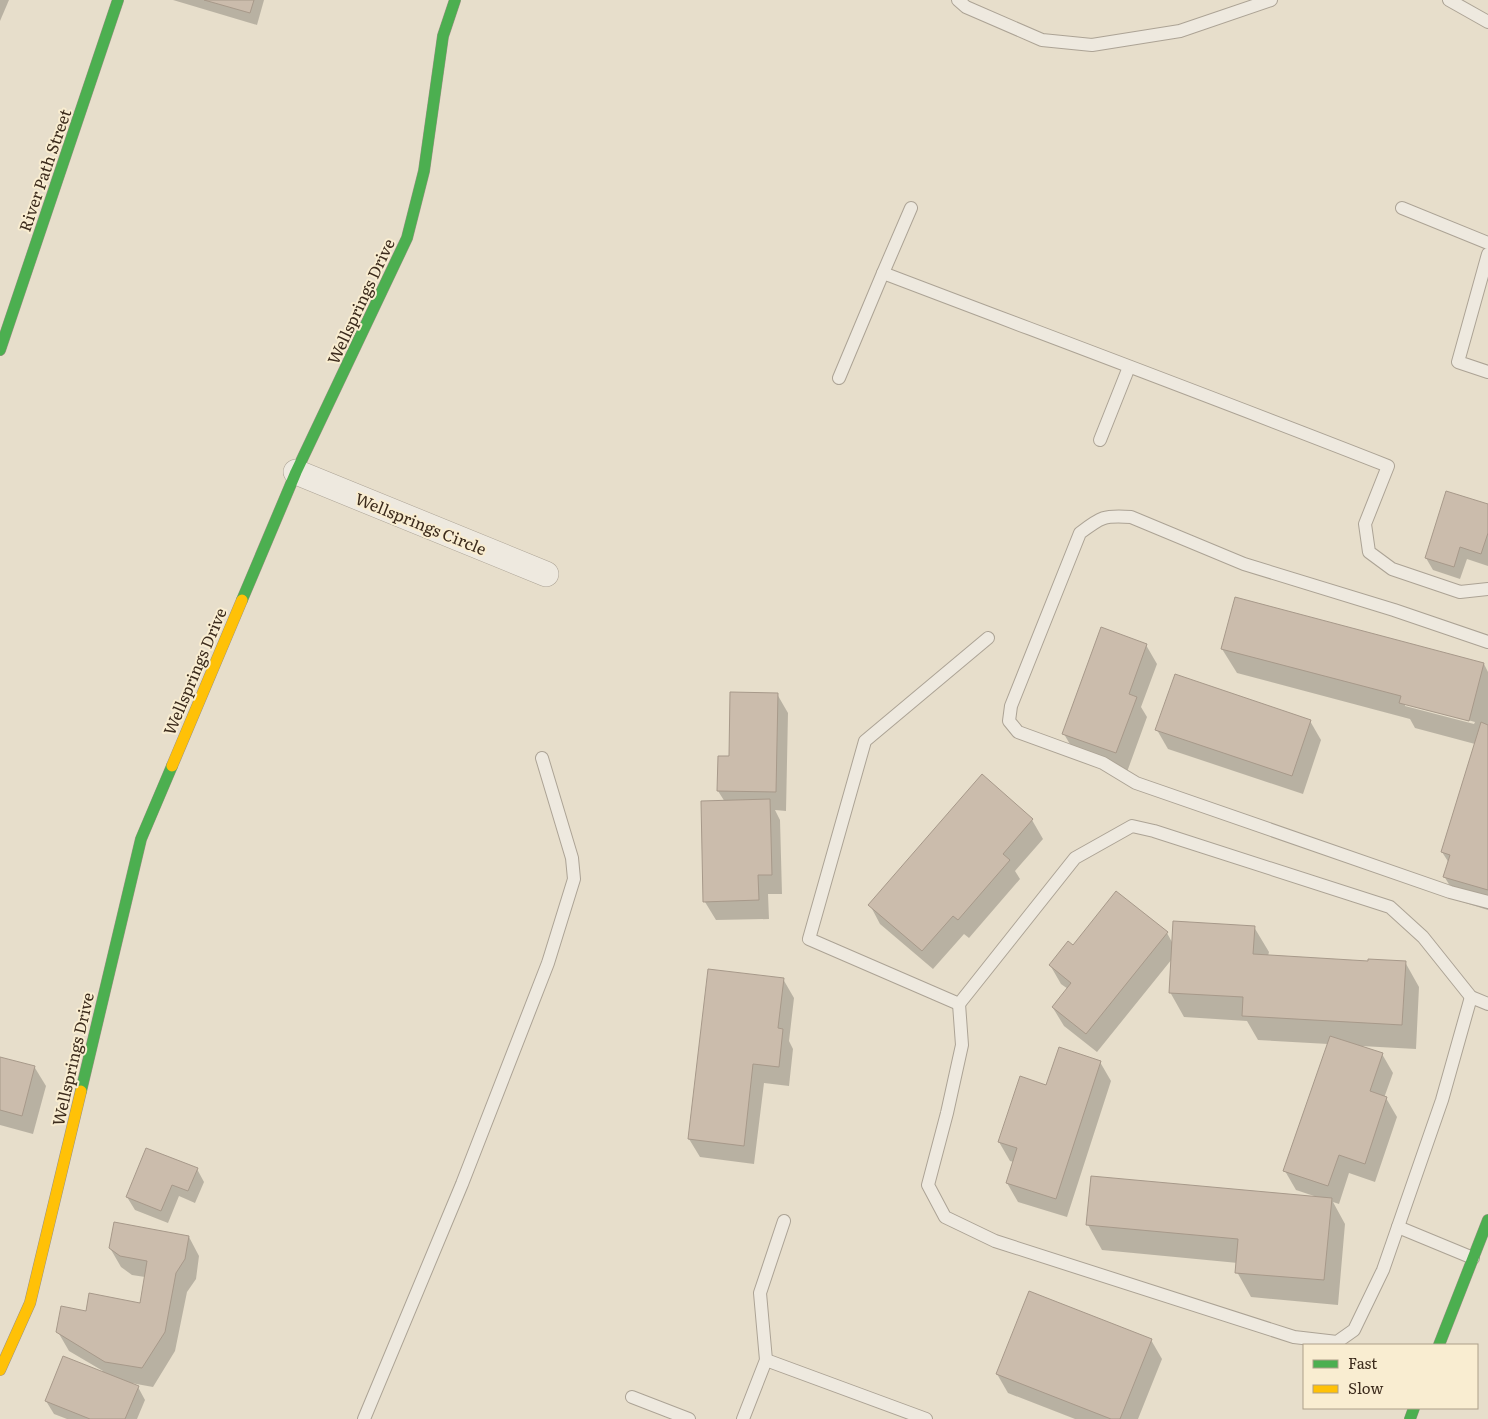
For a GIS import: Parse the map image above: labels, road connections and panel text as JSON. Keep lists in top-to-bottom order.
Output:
{
  "streets": {
    "street": ["River Path Street", "Wellsprings Drive", "Wellsprings Circle"]
  },
  "crossings": [
    ["Wellsprings Drive", "Wellsprings Circle"]
  ],
  "legend": ["Fast", "Slow"]
}
